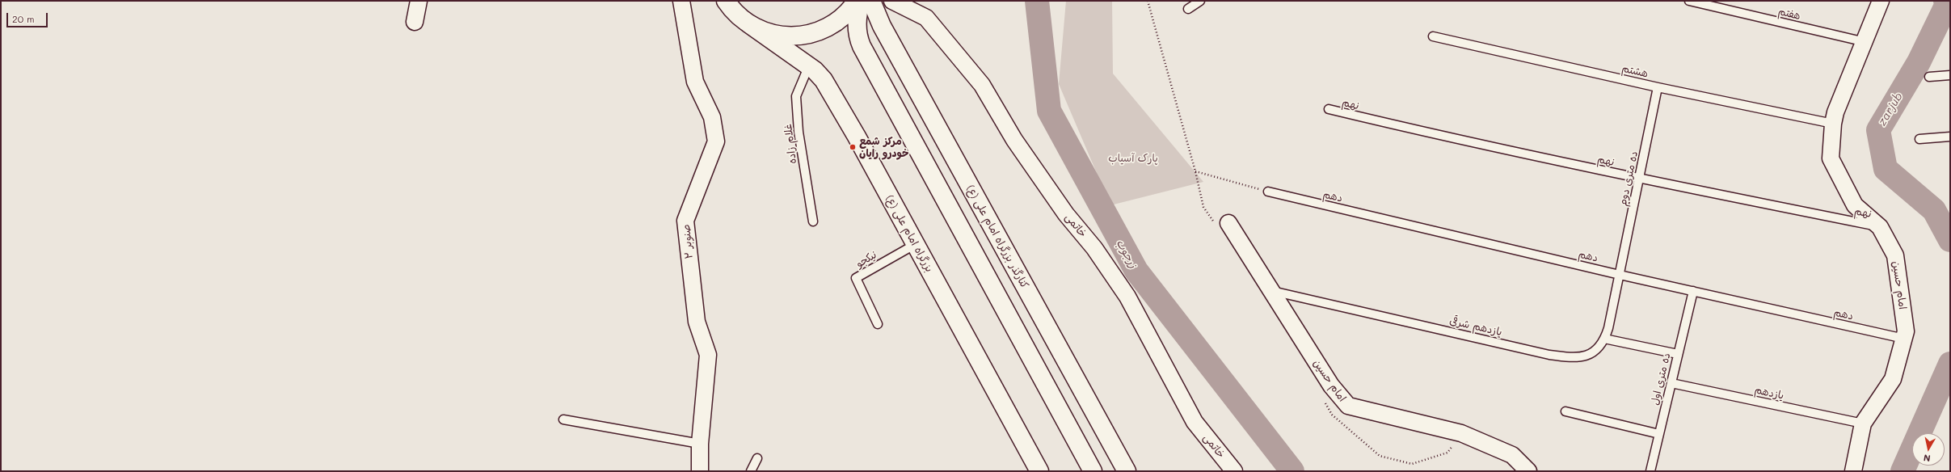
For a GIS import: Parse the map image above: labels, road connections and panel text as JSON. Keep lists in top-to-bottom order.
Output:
{
  "streets": {
    "main road": ["بزرگراه امام علی (ع)", "کنارگذر بزرگراه امام علی (ع)"],
    "street": ["خاتمی", "صنوبر ۲", "امام حسین"],
    "lane": [
      "هفتم",
      "هشتم",
      "نهم",
      "غلام زاده",
      "ده متری دوم",
      "دهم",
      "نیکجو",
      "یازدهم شرقی",
      "ده متری اول",
      "یازدهم"
    ]
  },
  "crossings": [
    ["هفتم", "امام حسین"],
    ["هشتم", "ده متری دوم"],
    ["هشتم", "امام حسین"],
    ["نهم", "ده متری دوم"],
    ["نهم", "امام حسین"],
    ["غلام زاده", "بزرگراه امام علی (ع)"],
    ["ده متری دوم", "دهم"],
    ["ده متری دوم", "یازدهم شرقی"],
    ["دهم", "امام حسین"],
    ["دهم", "یازدهم شرقی"],
    ["دهم", "ده متری اول"],
    ["بزرگراه امام علی (ع)", "نیکجو"],
    ["امام حسین", "یازدهم شرقی"],
    ["امام حسین", "یازدهم"],
    ["ده متری اول", "یازدهم"]
  ],
  "water": ["zarjub", "زرجوب"],
  "parks": ["پارک آسیاب"],
  "places": ["مرکز شمع خودرو رایان"],
  "scale_bar": "20 m",
  "north": "bottom"
}
